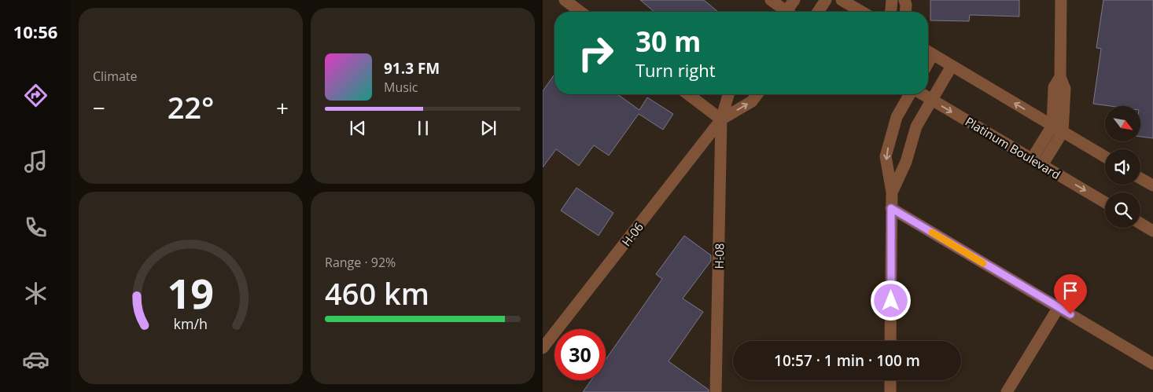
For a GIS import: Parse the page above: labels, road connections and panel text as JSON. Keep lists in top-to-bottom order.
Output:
{
  "streets": {
    "street": ["Platinum Boulevard", "H-06", "H-08"]
  },
  "crossings": [
    ["H-06", "H-08"]
  ],
  "north": "bottom right",
  "page": {
    "tabs": "10:56",
    "tile": [
      "Climate",
      ["Range · 92%", "460 km"]
    ],
    "turn": ["30 m", "Turn right"],
    "song": ["91.3 FM", "Music"],
    "heat": ["−", "22°", "+"],
    "limit": "30",
    "trip": "10:57 · 1 min · 100 m",
    "gauge": ["19", "km/h"]
  }
}
